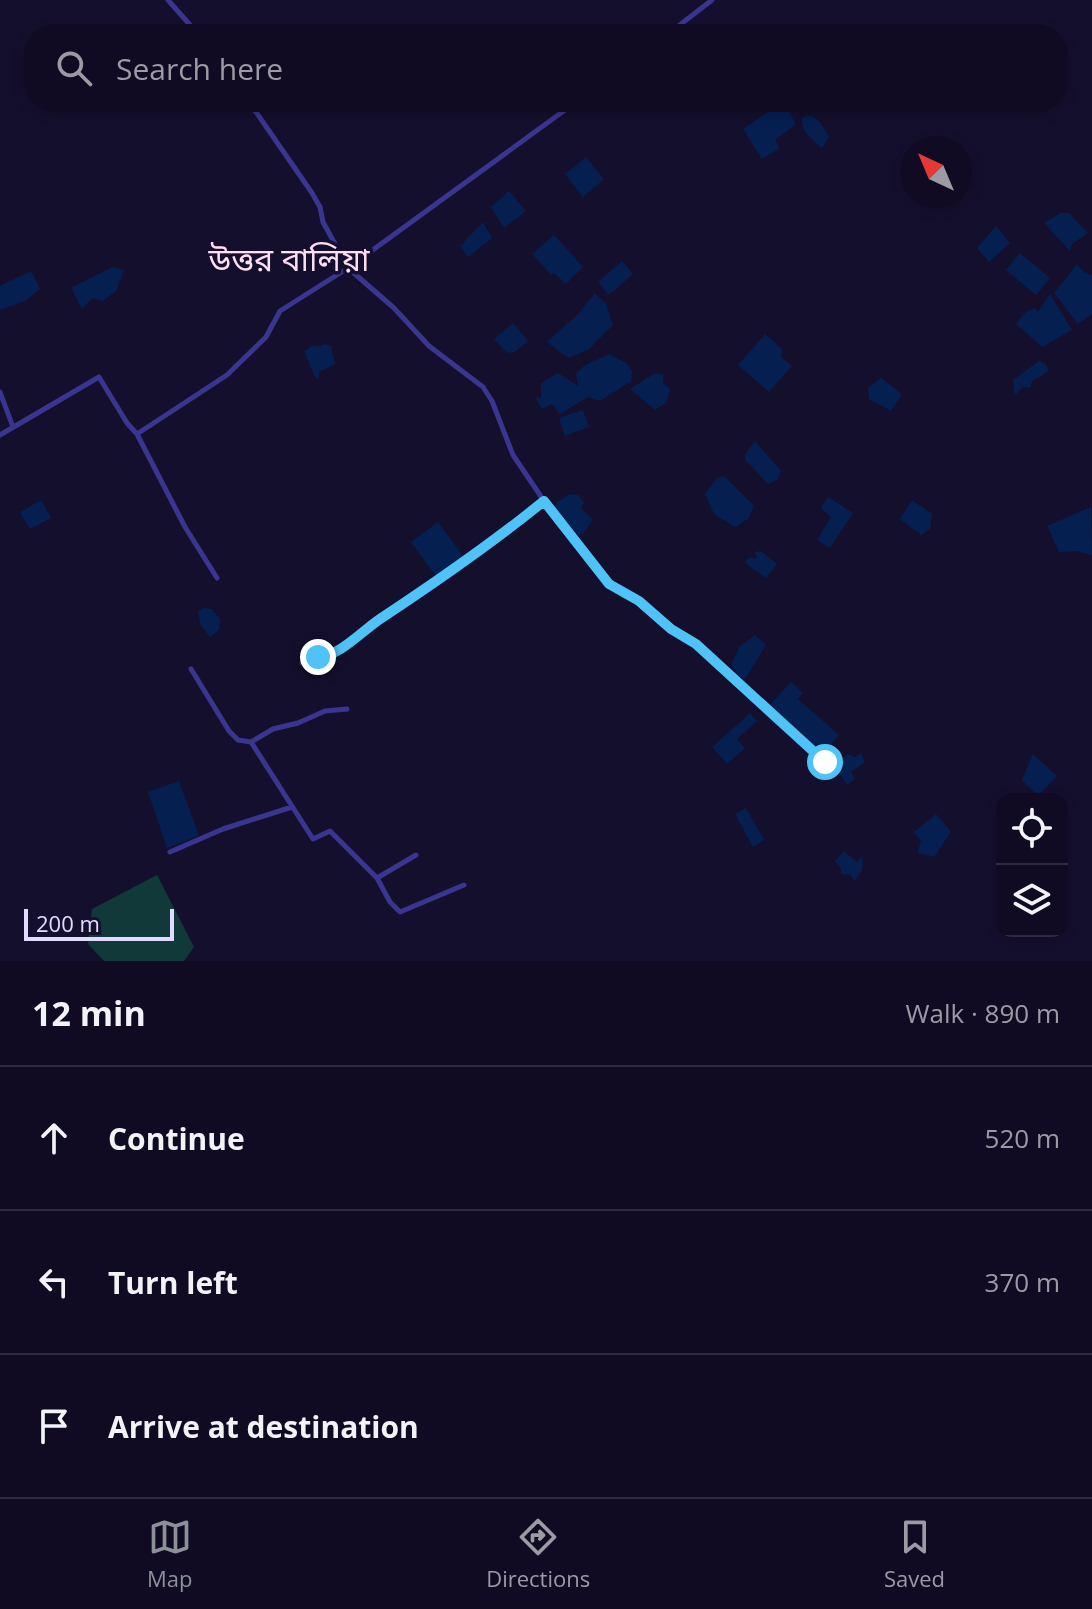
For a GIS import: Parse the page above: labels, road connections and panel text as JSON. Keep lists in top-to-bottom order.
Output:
{
  "districts": ["উত্তর বালিয়া"],
  "scale_bar": "200 m",
  "north": "top left",
  "page": {
    "search": "Search here",
    "scale": "200 m",
    "heading": ["12 min", "Walk · 890 m"],
    "list": [
      ["Continue", "520 m"],
      ["Turn left", "370 m"],
      "Arrive at destination"
    ],
    "nav": ["Map", "Directions", "Saved"]
  }
}
